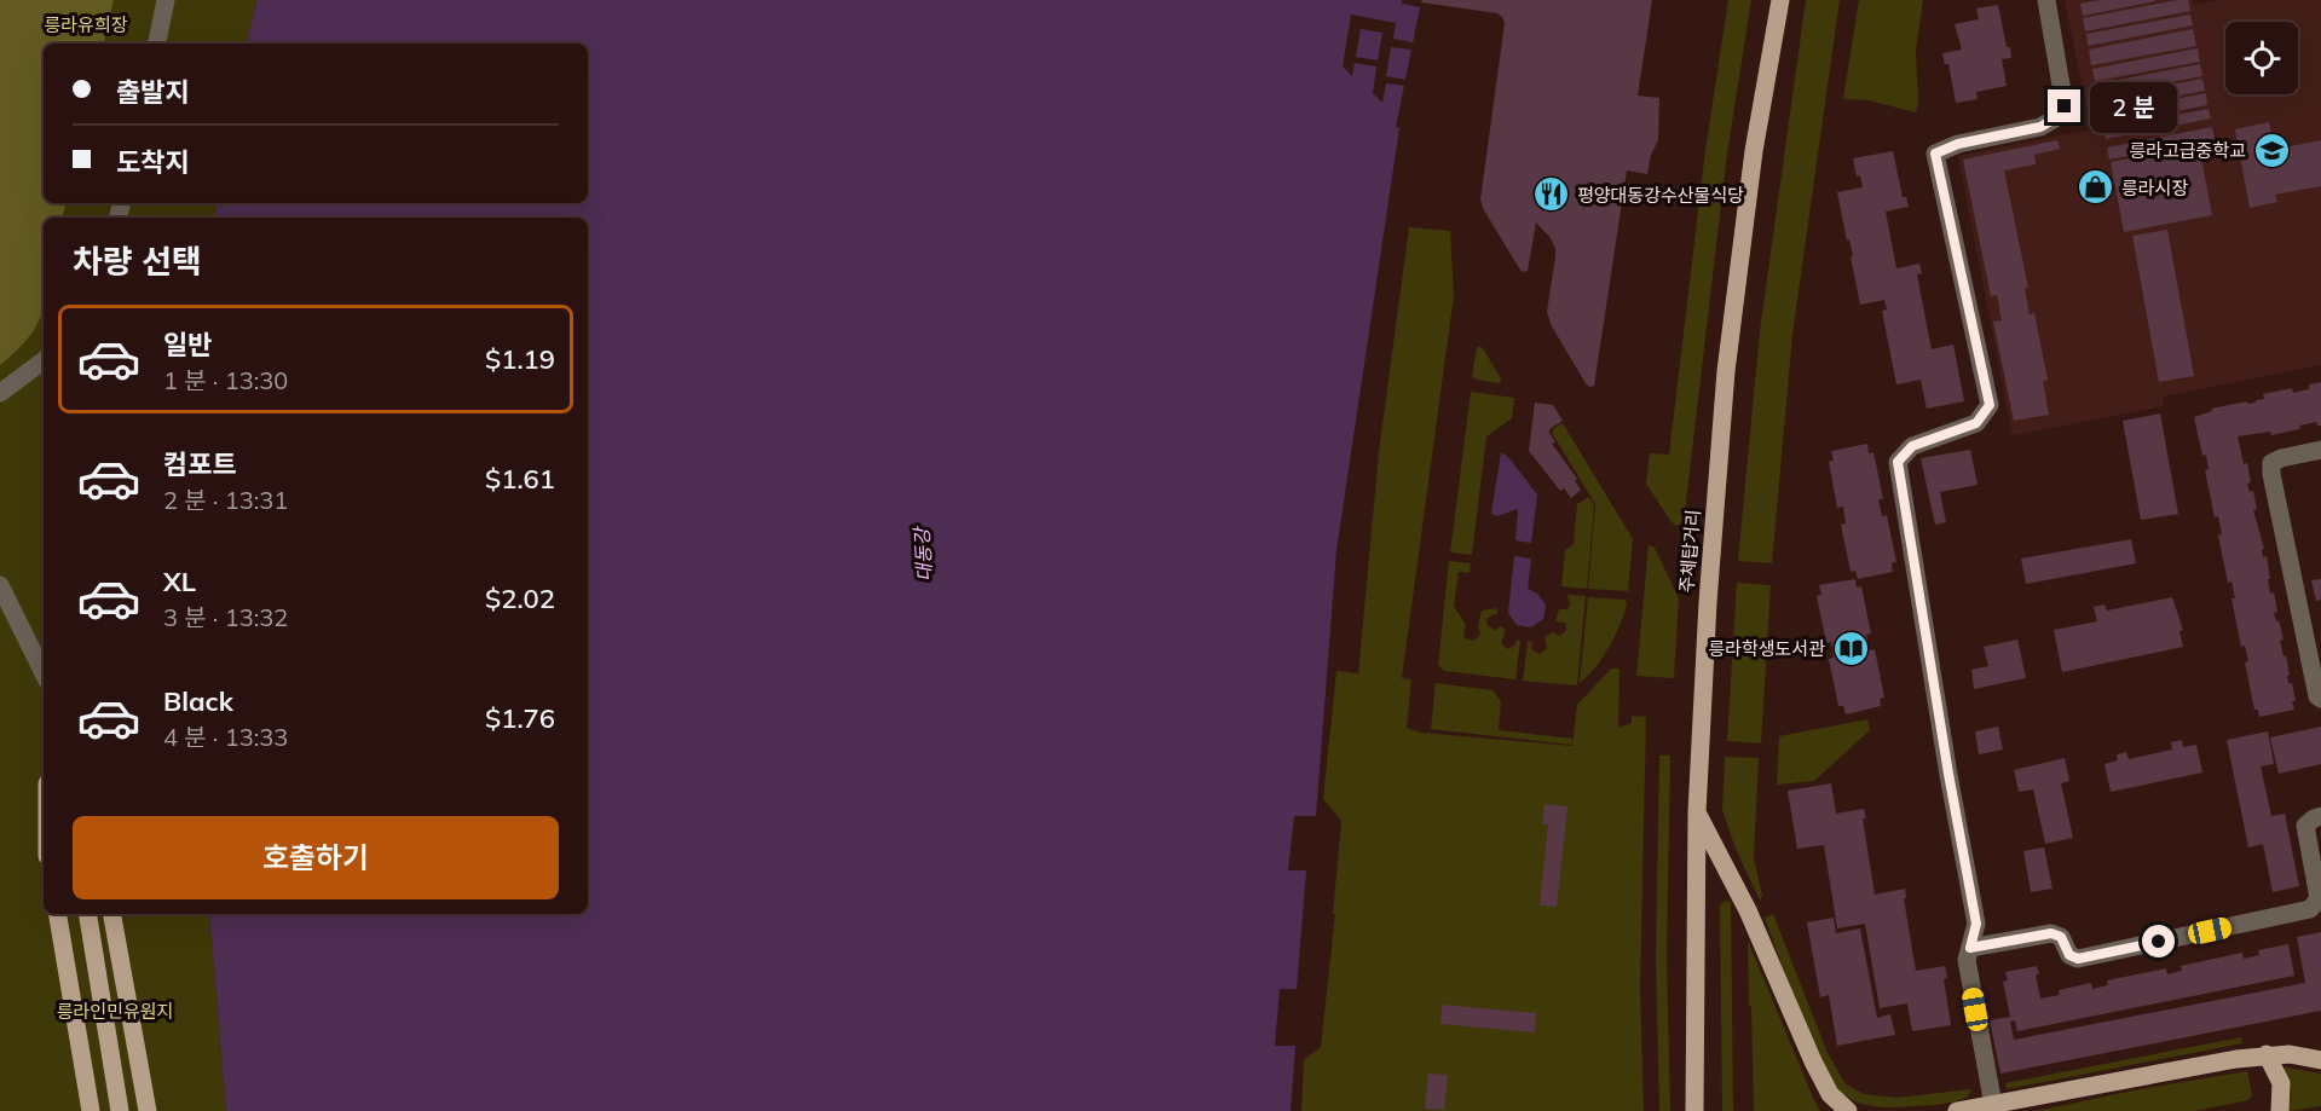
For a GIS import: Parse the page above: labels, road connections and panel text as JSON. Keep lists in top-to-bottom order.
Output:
{
  "streets": {
    "main road": ["주체탑거리"]
  },
  "water": ["대동강"],
  "parks": ["릉라유희장", "릉라인민유원지"],
  "places": {
    "school or university": ["릉라고급중학교"],
    "shop": ["릉라시장"],
    "restaurant": ["평양대동강수산물식당"],
    "library": ["릉라학생도서관"]
  },
  "page": {
    "banner": ["출발지", "도착지"],
    "bubble": "2 분",
    "heading": "차량 선택",
    "list": [
      {
        "name": "일반",
        "note": "1 분 · 13:30",
        "value": "$1.19"
      },
      {
        "name": "컴포트",
        "note": "2 분 · 13:31",
        "value": "$1.61"
      },
      {
        "name": "XL",
        "note": "3 분 · 13:32",
        "value": "$2.02"
      },
      {
        "name": "Black",
        "note": "4 분 · 13:33",
        "value": "$1.76"
      }
    ],
    "buttons": "호출하기"
  }
}
